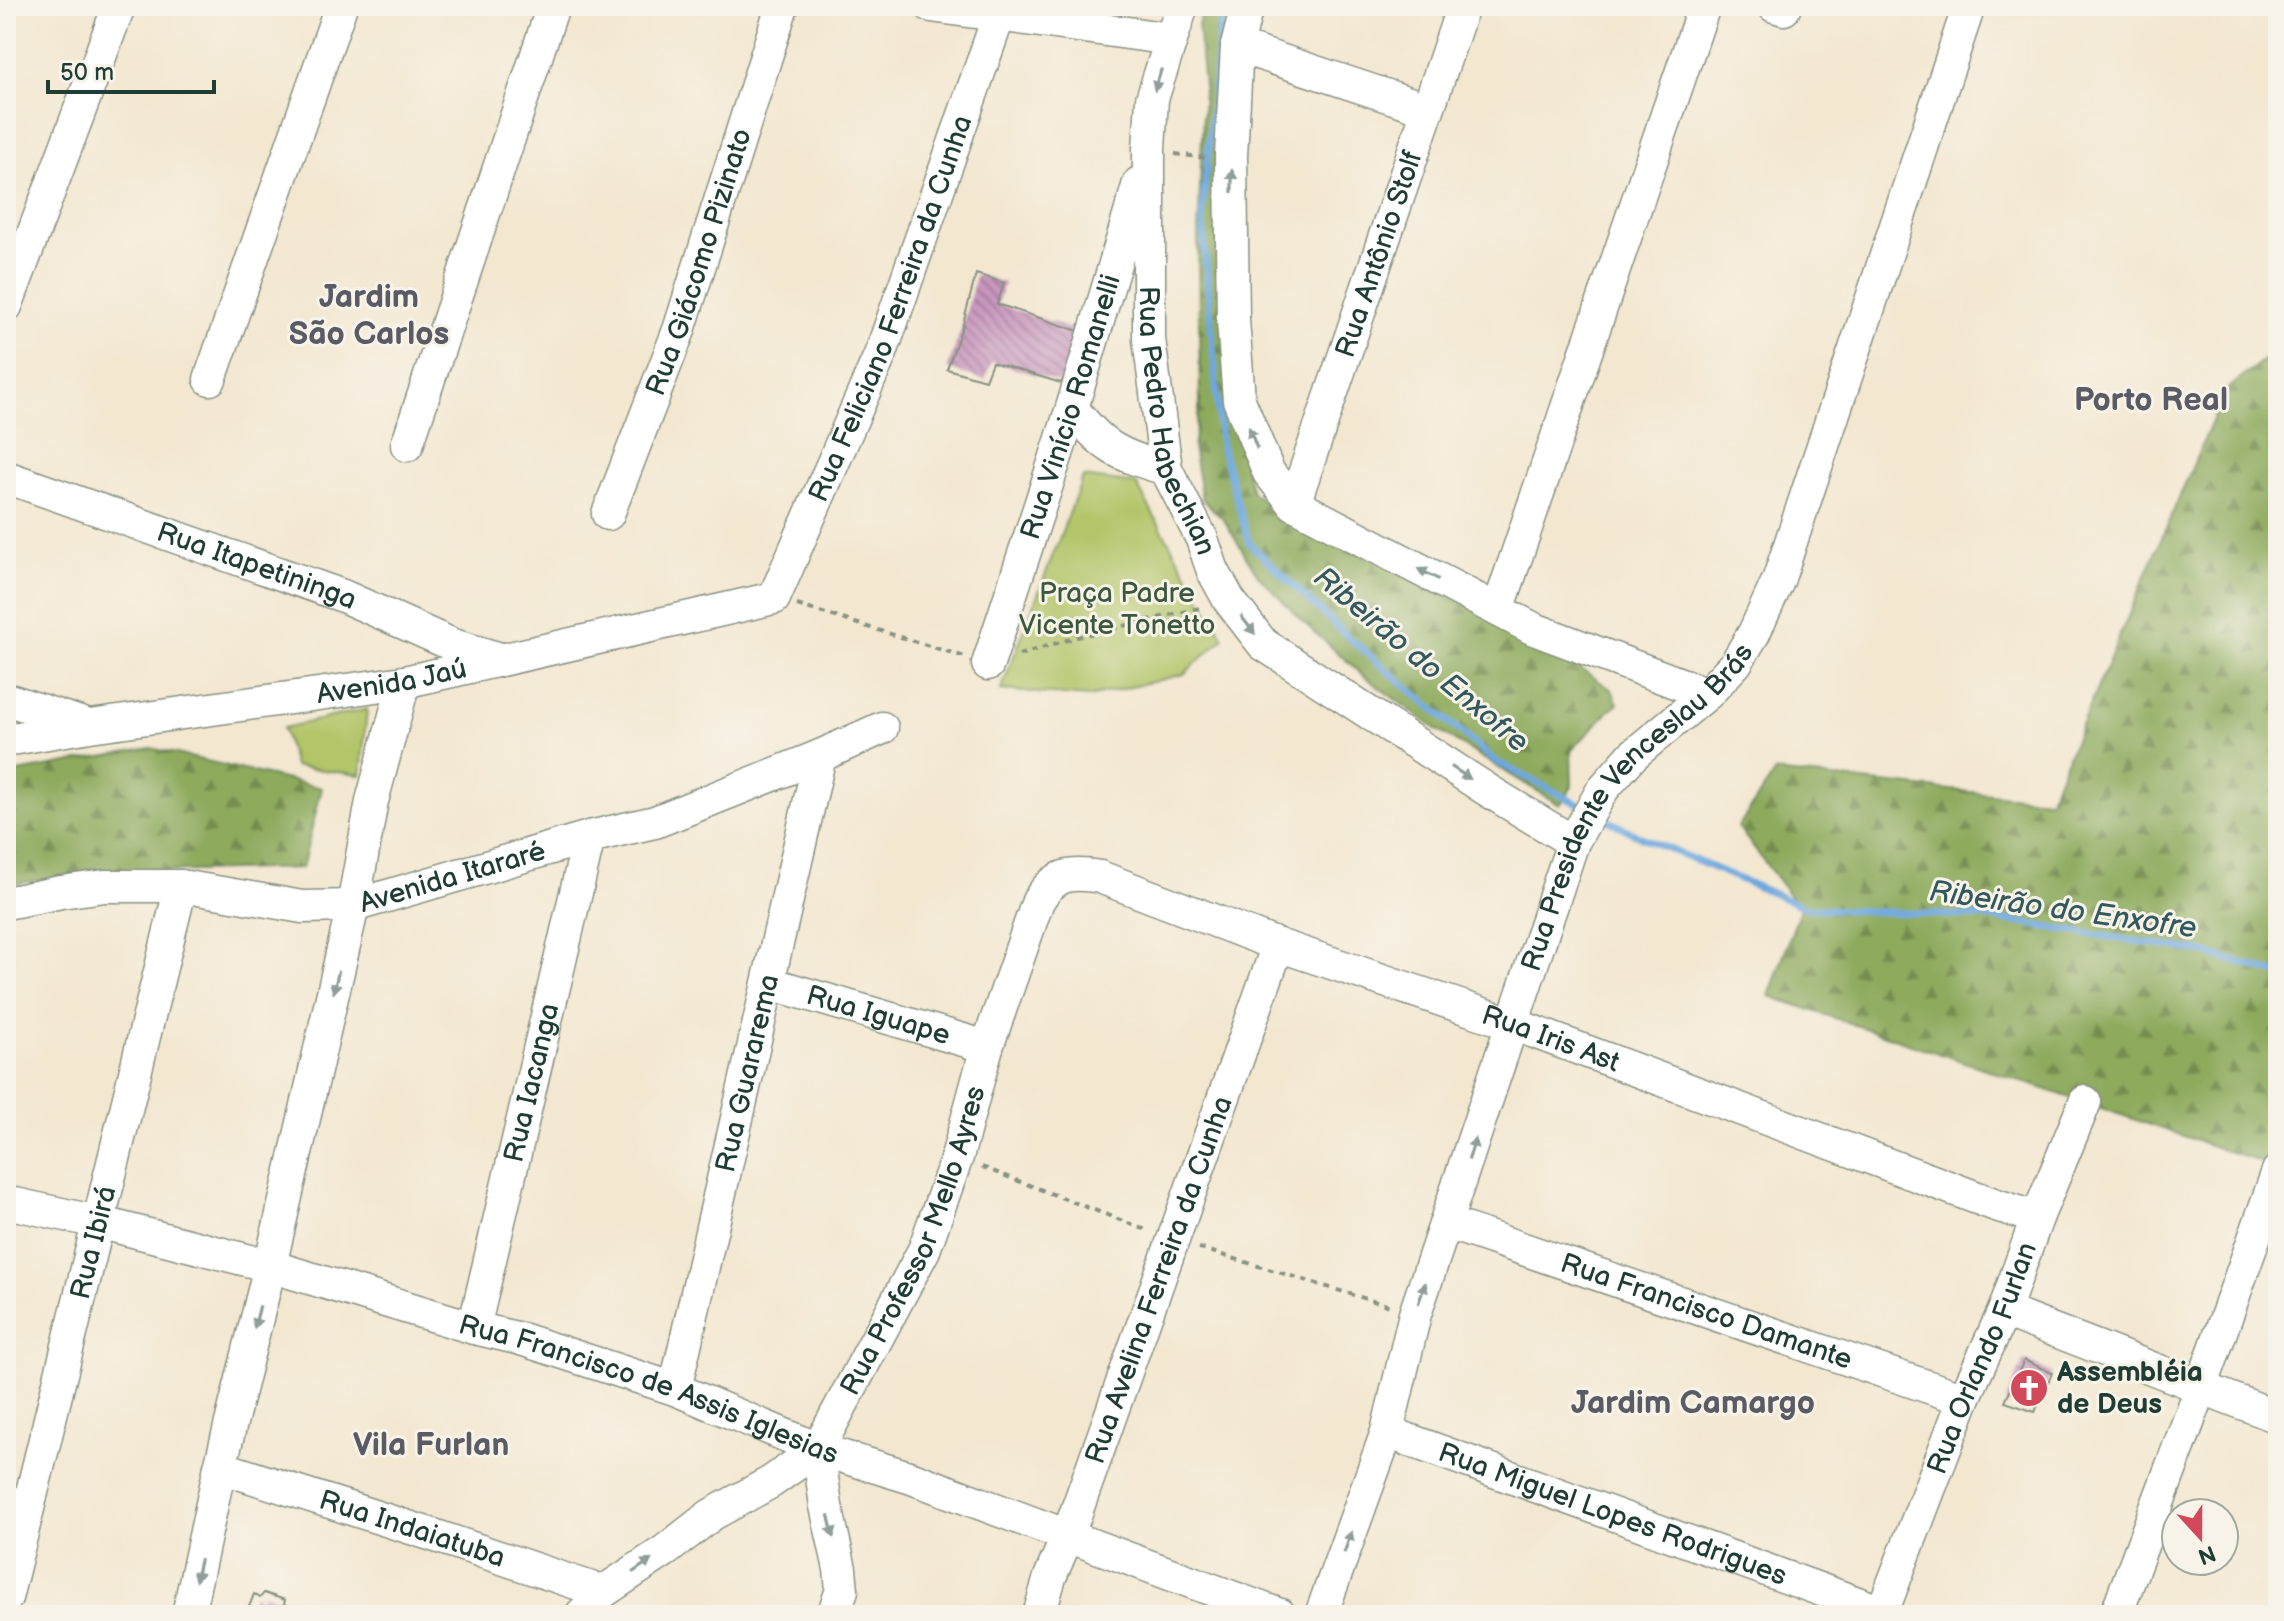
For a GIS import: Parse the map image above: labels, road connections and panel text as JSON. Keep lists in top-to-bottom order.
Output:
{
  "streets": {
    "street": [
      "Rua Antônio Stolf",
      "Rua Giácomo Pizinato",
      "Rua Feliciano Ferreira da Cunha",
      "Rua Vinício Romanelli",
      "Rua Pedro Habechian",
      "Rua Itapetininga",
      "Avenida Jaú",
      "Rua Presidente Venceslau Brás",
      "Avenida Itararé",
      "Rua Iguape",
      "Rua Iris Ast",
      "Rua Guararema",
      "Rua Iacanga",
      "Rua Professor Mello Ayres",
      "Rua Ibirá",
      "Rua Avelina Ferreira da Cunha",
      "Rua Francisco Damante",
      "Rua Orlando Furlan",
      "Rua Francisco de Assis Iglesias",
      "Rua Miguel Lopes Rodrigues",
      "Rua Indaiatuba"
    ]
  },
  "crossings": [
    ["Rua Feliciano Ferreira da Cunha", "Avenida Jaú"],
    ["Rua Vinício Romanelli", "Rua Pedro Habechian"],
    ["Rua Pedro Habechian", "Rua Presidente Venceslau Brás"],
    ["Rua Itapetininga", "Avenida Jaú"],
    ["Rua Presidente Venceslau Brás", "Rua Iris Ast"],
    ["Rua Presidente Venceslau Brás", "Rua Francisco Damante"],
    ["Rua Presidente Venceslau Brás", "Rua Miguel Lopes Rodrigues"],
    ["Avenida Itararé", "Rua Guararema"],
    ["Avenida Itararé", "Rua Iacanga"],
    ["Avenida Itararé", "Rua Ibirá"],
    ["Rua Iguape", "Rua Guararema"],
    ["Rua Iguape", "Rua Professor Mello Ayres"],
    ["Rua Iris Ast", "Rua Professor Mello Ayres"],
    ["Rua Iris Ast", "Rua Avelina Ferreira da Cunha"],
    ["Rua Iris Ast", "Rua Orlando Furlan"],
    ["Rua Guararema", "Rua Francisco de Assis Iglesias"],
    ["Rua Iacanga", "Rua Francisco de Assis Iglesias"],
    ["Rua Professor Mello Ayres", "Rua Francisco de Assis Iglesias"],
    ["Rua Ibirá", "Rua Francisco de Assis Iglesias"],
    ["Rua Avelina Ferreira da Cunha", "Rua Francisco de Assis Iglesias"],
    ["Rua Francisco Damante", "Rua Orlando Furlan"],
    ["Rua Orlando Furlan", "Rua Miguel Lopes Rodrigues"]
  ],
  "one_way": ["Rua Presidente Venceslau Brás"],
  "districts": [
    "Jardim São Carlos",
    "Porto Real",
    "Jardim Camargo",
    "Vila Furlan"
  ],
  "water": ["Ribeirão do Enxofre"],
  "parks": ["Praça Padre Vicente Tonetto"],
  "places": {
    "church": ["Assembléia de Deus"]
  },
  "scale_bar": "50 m",
  "north": "bottom"
}
